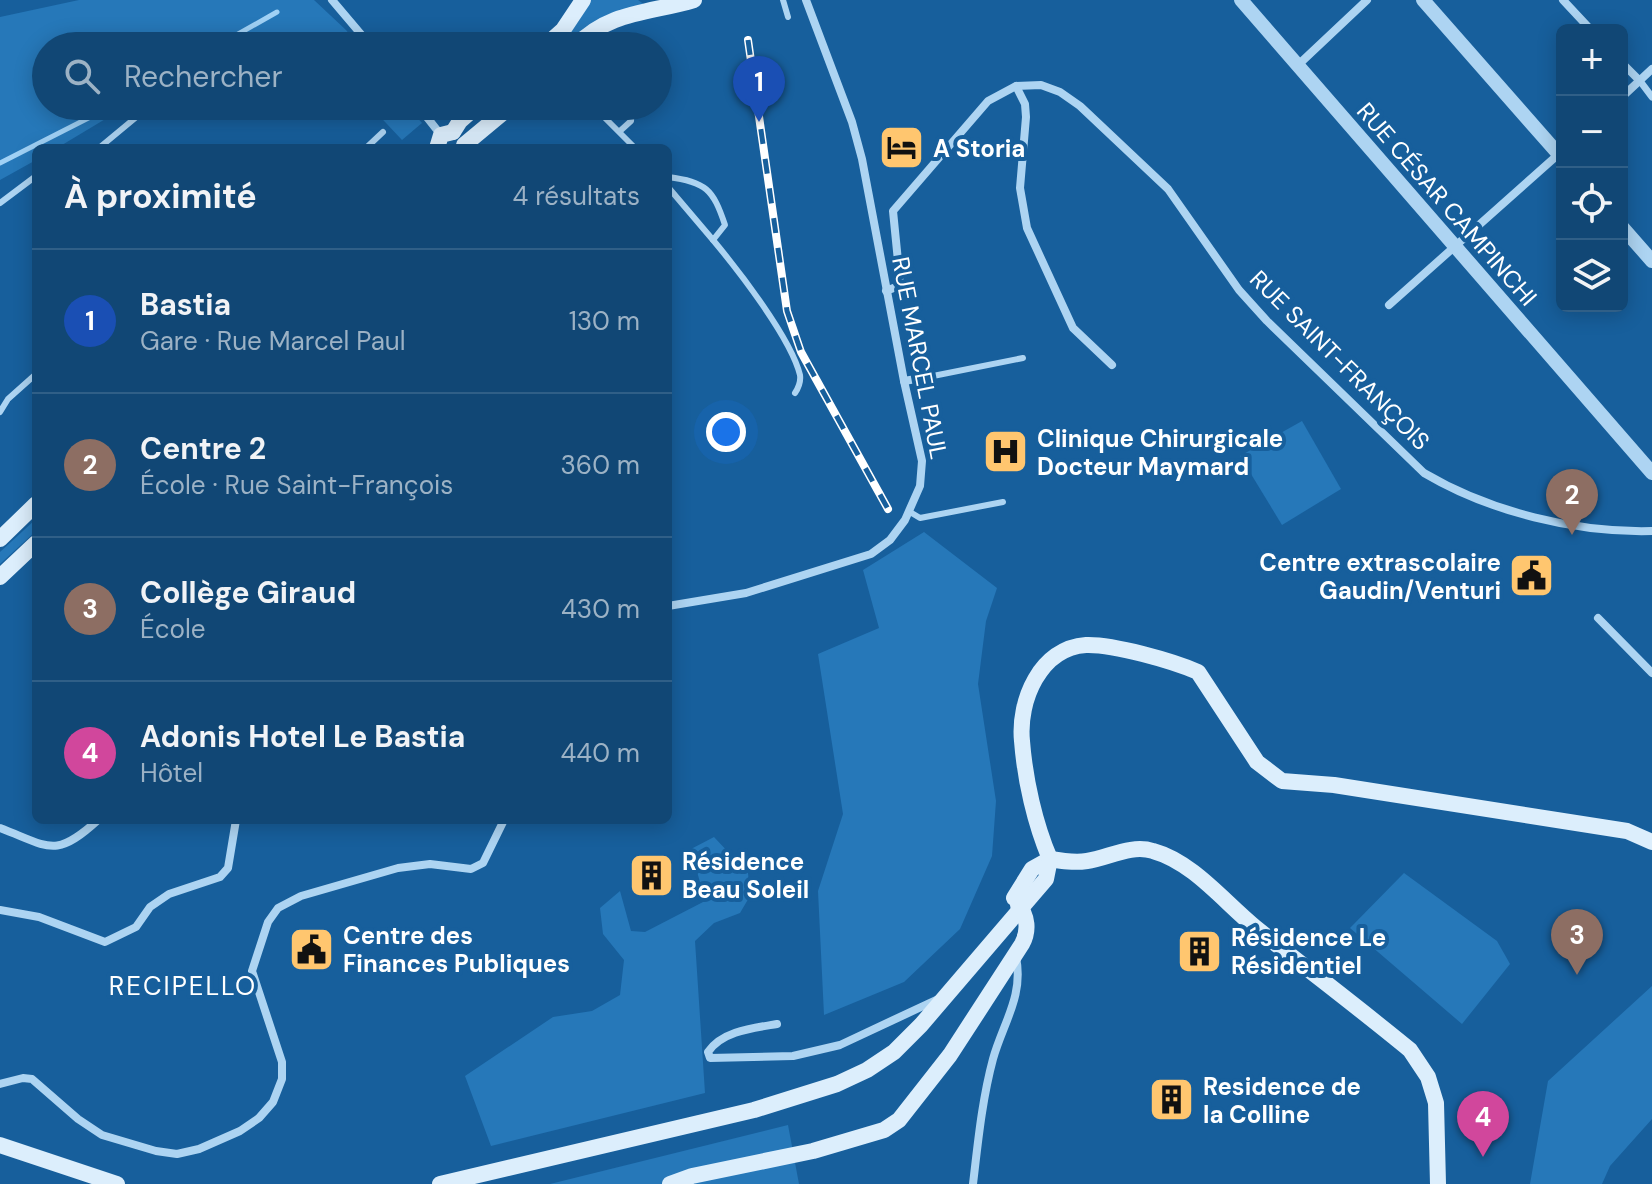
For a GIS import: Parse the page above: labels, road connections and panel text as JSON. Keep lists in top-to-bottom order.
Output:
{
  "streets": {
    "street": ["RUE CÉSAR CAMPINCHI", "RUE MARCEL PAUL", "RUE SAINT-FRANÇOIS"]
  },
  "districts": ["RECIPELLO"],
  "places": {
    "hotel": ["A Storia"],
    "hospital": ["Clinique Chirurgicale Docteur Maymard"],
    "public building": ["Centre extrascolaire Gaudin/Venturi", "Centre des Finances Publiques"],
    "building": ["Résidence Beau Soleil", "Résidence Le Résidentiel", "Residence de la Colline"]
  },
  "page": {
    "map_buttons": ["+", "−"],
    "search": "Rechercher",
    "pins": [
      "1",
      "2",
      "3",
      "4"
    ],
    "heading": ["À proximité", "4 résultats"],
    "list": [
      {
        "mark": "1",
        "name": "Bastia",
        "note": "Gare · Rue Marcel Paul",
        "value": "130 m"
      },
      {
        "mark": "2",
        "name": "Centre 2",
        "note": "École · Rue Saint-François",
        "value": "360 m"
      },
      {
        "mark": "3",
        "name": "Collège Giraud",
        "note": "École",
        "value": "430 m"
      },
      {
        "mark": "4",
        "name": "Adonis Hotel Le Bastia",
        "note": "Hôtel",
        "value": "440 m"
      }
    ]
  }
}
